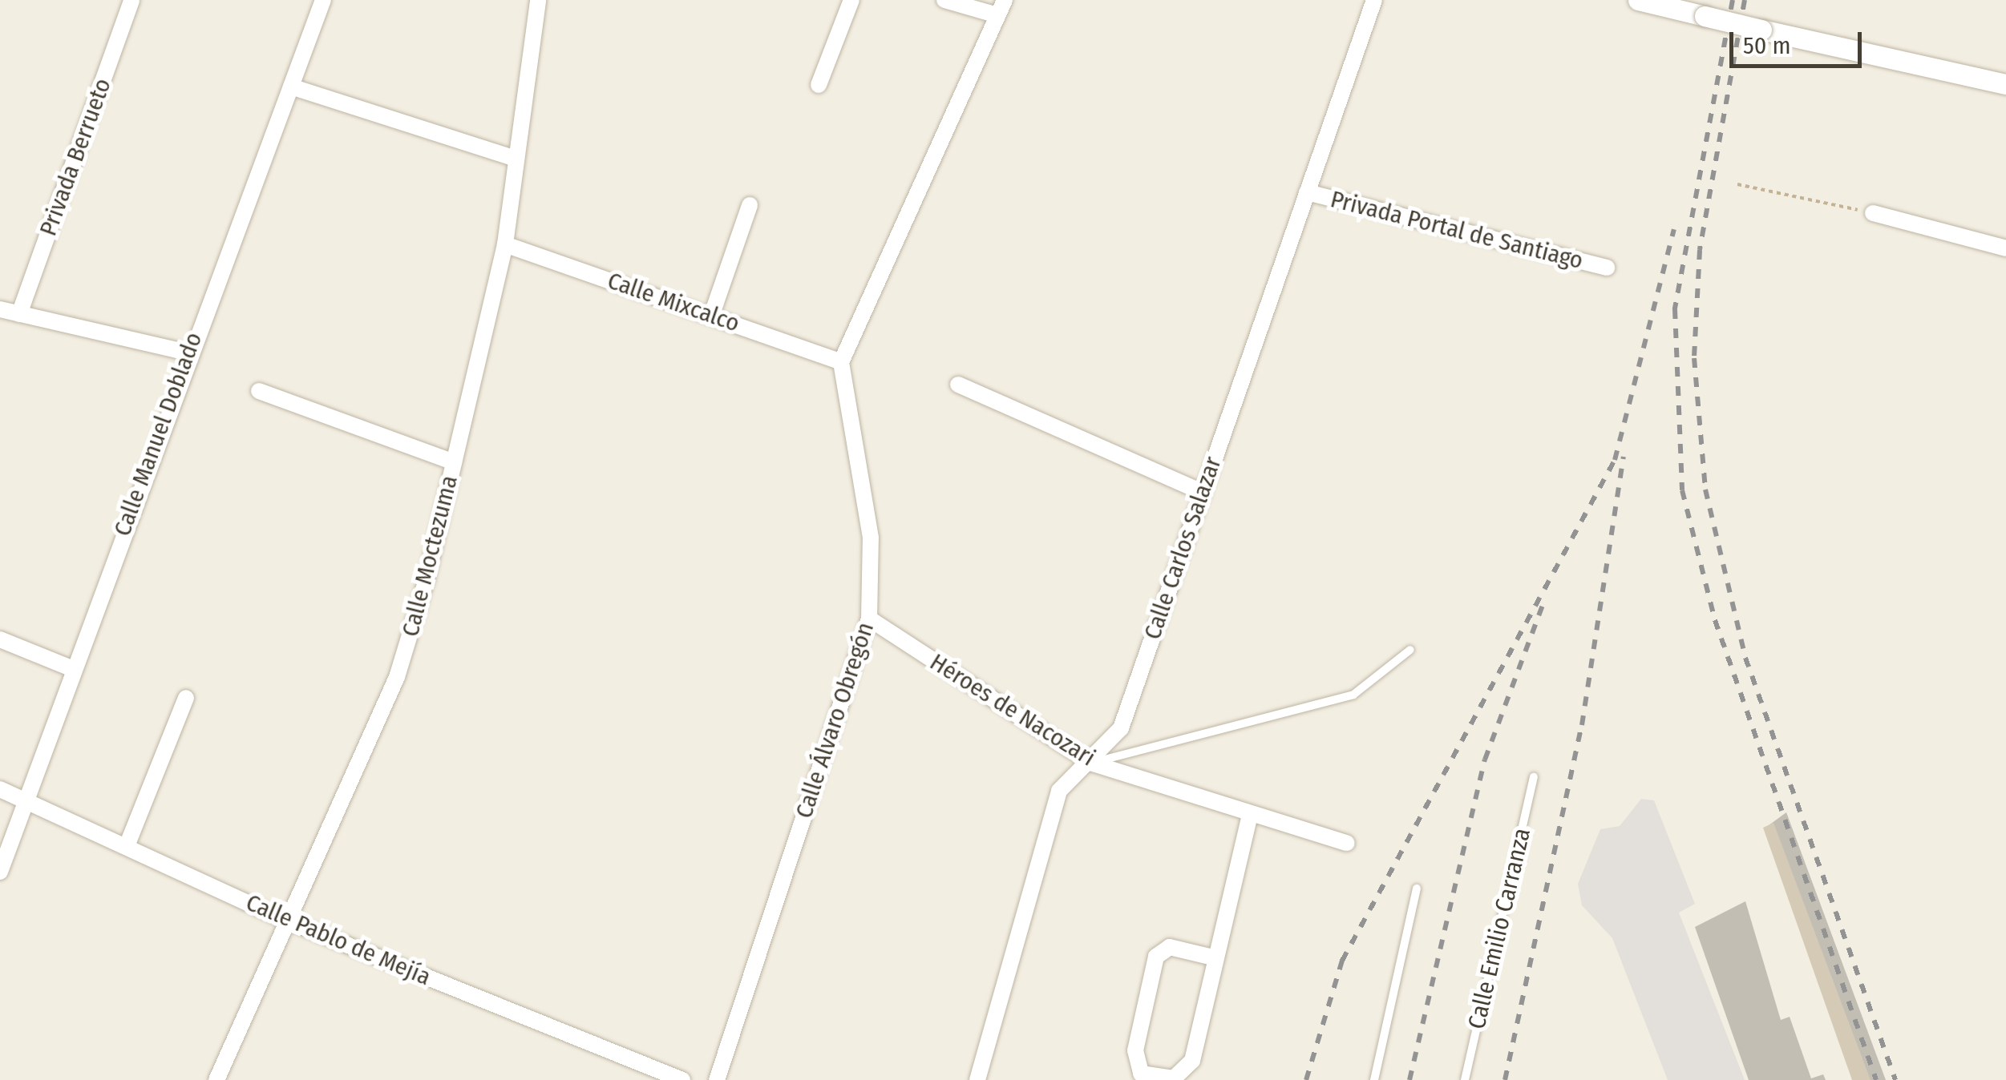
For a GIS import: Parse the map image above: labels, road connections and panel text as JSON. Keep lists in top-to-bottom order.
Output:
{
  "streets": {
    "street": [
      "Privada Berrueto",
      "Privada Portal de Santiago",
      "Calle Mixcalco",
      "Calle Manuel Doblado",
      "Calle Carlos Salazar",
      "Calle Moctezuma",
      "Héroes de Nacozari",
      "Calle Álvaro Obregón",
      "Calle Pablo de Mejía"
    ],
    "lane": ["Calle Emilio Carranza"]
  },
  "crossings": [
    ["Privada Portal de Santiago", "Calle Carlos Salazar"],
    ["Calle Mixcalco", "Calle Moctezuma"],
    ["Calle Mixcalco", "Calle Álvaro Obregón"],
    ["Calle Manuel Doblado", "Calle Pablo de Mejía"],
    ["Calle Carlos Salazar", "Héroes de Nacozari"],
    ["Calle Moctezuma", "Calle Pablo de Mejía"],
    ["Héroes de Nacozari", "Calle Álvaro Obregón"]
  ],
  "scale_bar": "50 m"
}
